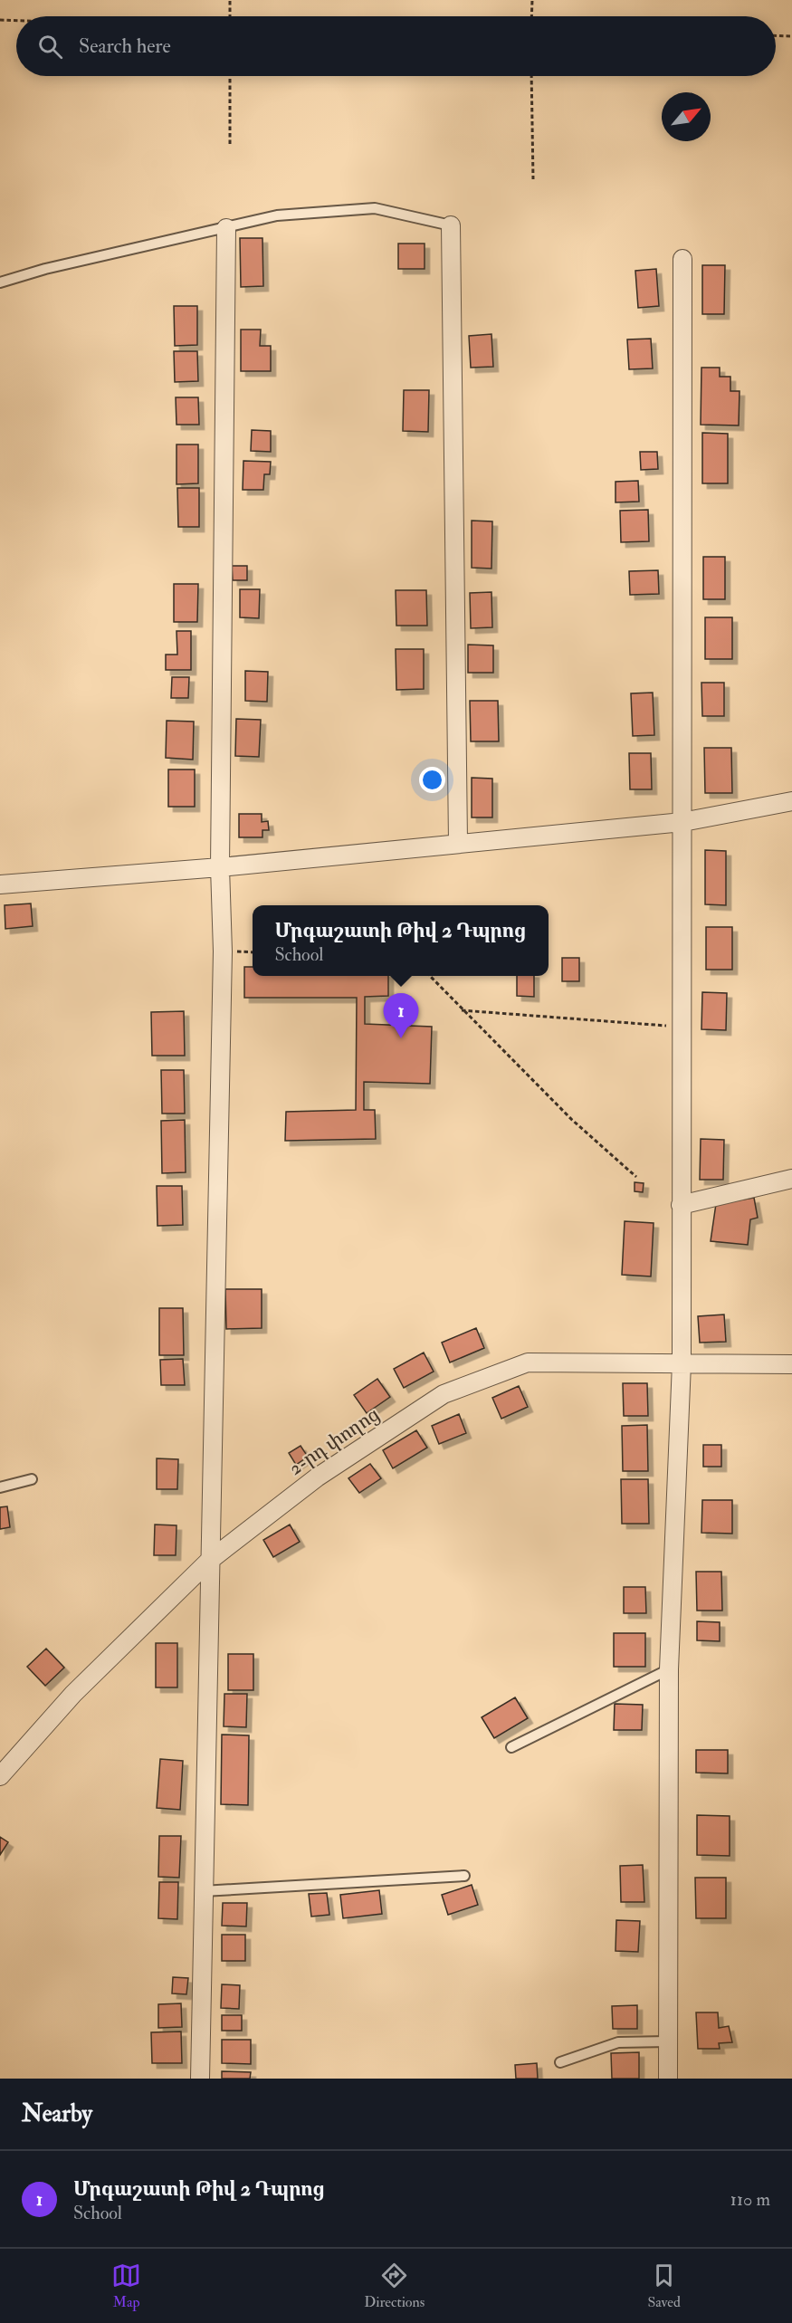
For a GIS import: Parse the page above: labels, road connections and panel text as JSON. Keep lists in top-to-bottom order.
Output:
{
  "streets": {
    "street": ["2-րդ փողոց"]
  },
  "north": "top right",
  "page": {
    "search": "Search here",
    "popup": ["Մրգաշատի Թիվ 2 Դպրոց", "School"],
    "pins": "1",
    "heading": "Nearby",
    "list": [
      {
        "mark": "1",
        "name": "Մրգաշատի Թիվ 2 Դպրոց",
        "note": "School",
        "value": "110 m"
      }
    ],
    "nav": ["Map", "Directions", "Saved"]
  }
}
